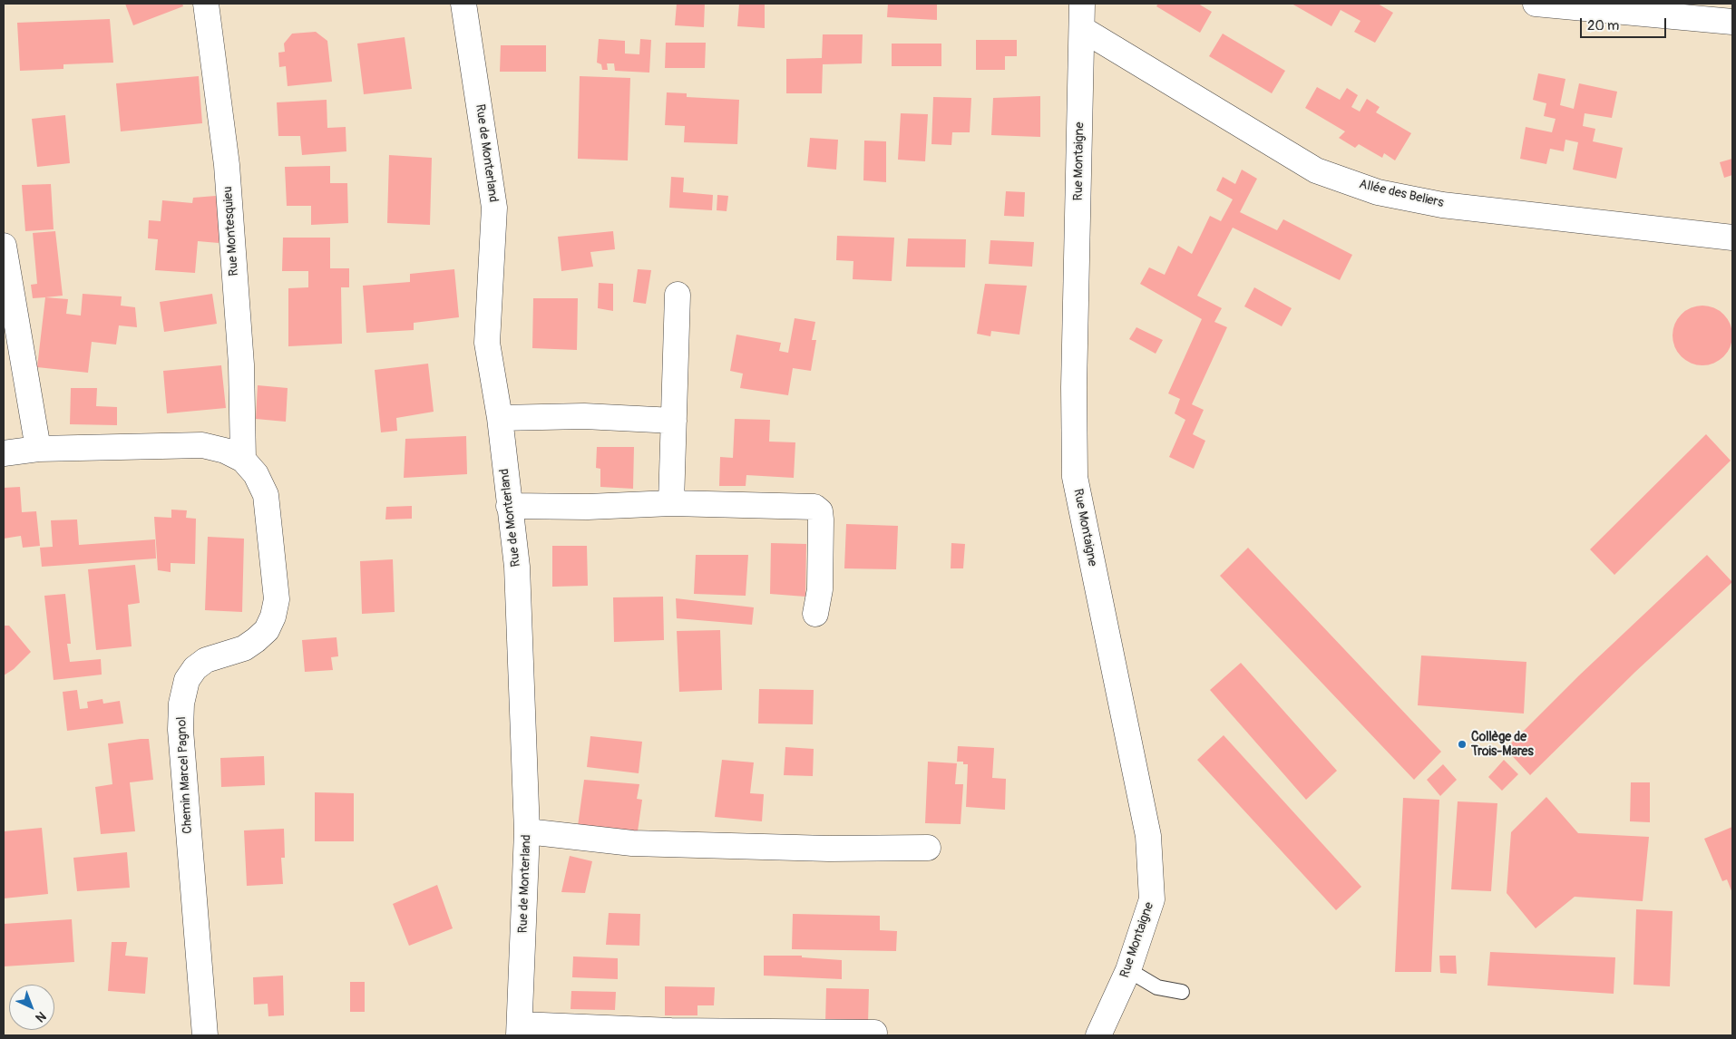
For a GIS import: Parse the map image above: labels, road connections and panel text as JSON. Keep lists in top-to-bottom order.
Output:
{
  "streets": {
    "street": [
      "Rue de Monterland",
      "Rue Montaigne",
      "Allée des Beliers",
      "Rue Montesquieu",
      "Chemin Marcel Pagnol"
    ]
  },
  "crossings": [
    ["Rue Montaigne", "Allée des Beliers"],
    ["Rue Montesquieu", "Chemin Marcel Pagnol"]
  ],
  "places": ["Collège de Trois-Mares"],
  "scale_bar": "20 m",
  "north": "bottom right"
}
